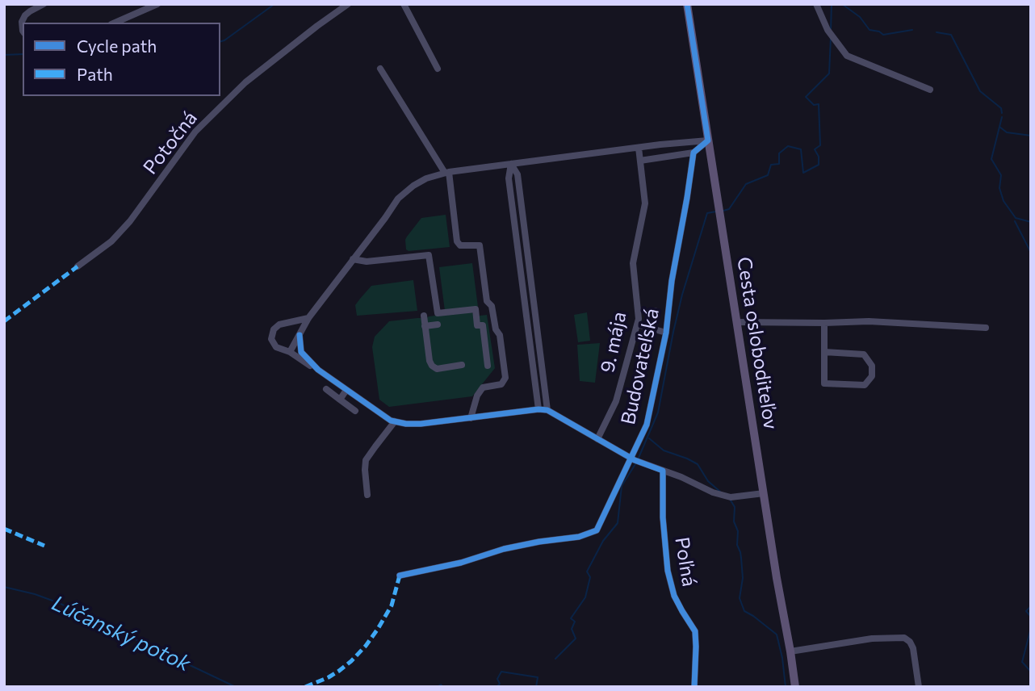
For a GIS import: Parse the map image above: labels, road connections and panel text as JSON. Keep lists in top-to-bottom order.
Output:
{
  "streets": {
    "main road": ["Cesta osloboditeľov"],
    "street": [
      "Potočná",
      "9. mája",
      "Budovateľská",
      "Poľná"
    ]
  },
  "water": ["Lúčanský potok"],
  "legend": ["Cycle path", "Path"]
}
